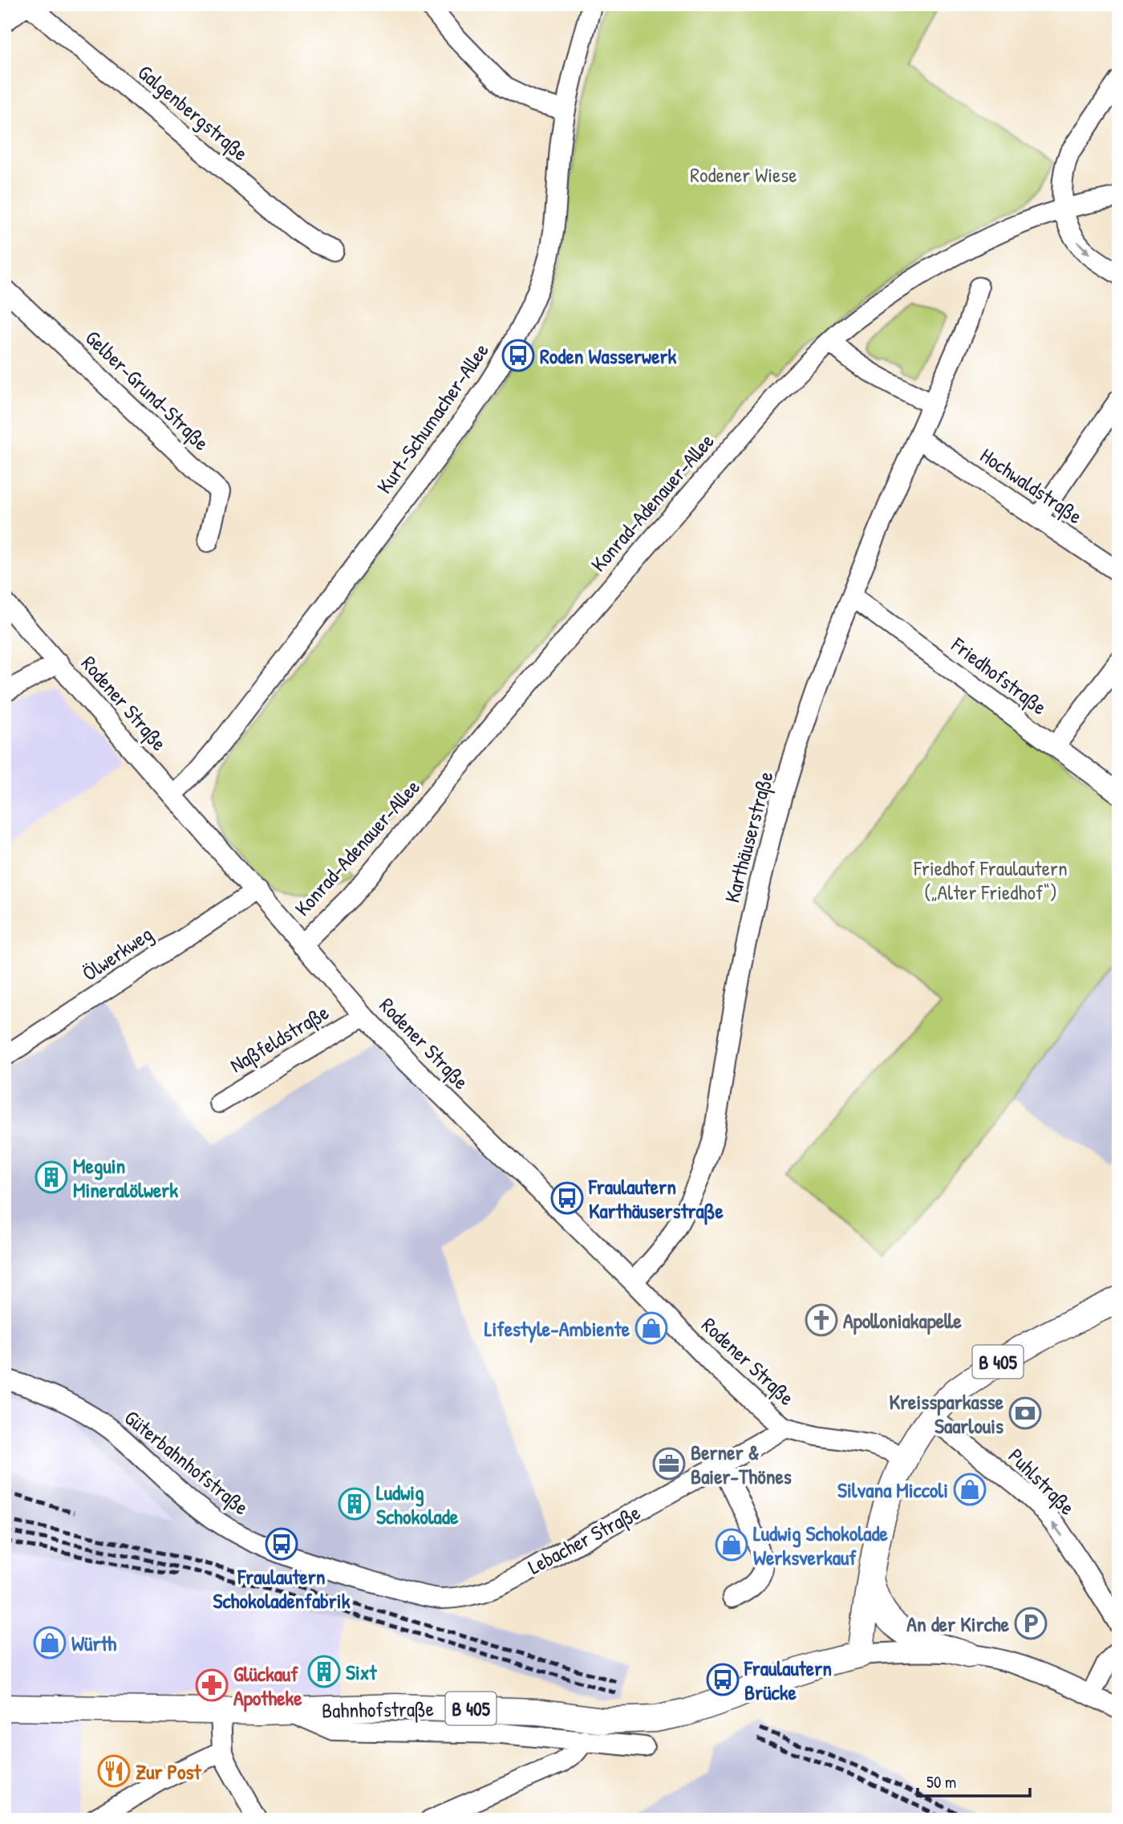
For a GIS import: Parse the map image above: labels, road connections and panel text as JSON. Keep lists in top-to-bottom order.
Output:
{
  "streets": {
    "main road": ["B 405", "Bahnhofstraße"],
    "street": [
      "Galgenbergstraße",
      "Gelber-Grund-Straße",
      "Kurt-Schumacher-Allee",
      "Hochwaldstraße",
      "Konrad-Adenauer-Allee",
      "Friedhofstraße",
      "Rodener Straße",
      "Karthäuserstraße",
      "Ölwerkweg",
      "Naßfeldstraße",
      "Güterbahnhofstraße",
      "Puhlstraße",
      "Lebacher Straße"
    ]
  },
  "crossings": [
    ["Kurt-Schumacher-Allee", "Rodener Straße"],
    ["Hochwaldstraße", "Karthäuserstraße"],
    ["Konrad-Adenauer-Allee", "Rodener Straße"],
    ["Friedhofstraße", "Karthäuserstraße"],
    ["Rodener Straße", "Karthäuserstraße"],
    ["Rodener Straße", "Ölwerkweg"],
    ["Rodener Straße", "Naßfeldstraße"],
    ["Rodener Straße", "Lebacher Straße"],
    ["B 405", "Puhlstraße"],
    ["B 405", "Bahnhofstraße"],
    ["Güterbahnhofstraße", "Lebacher Straße"]
  ],
  "one_way": ["Puhlstraße"],
  "parks": ["Rodener Wiese", "Friedhof Fraulautern („Alter Friedhof“)"],
  "places": {
    "bus stop": [
      "Roden Wasserwerk",
      "Fraulautern Karthäuserstraße",
      "Fraulautern Schokoladenfabrik",
      "Fraulautern Brücke"
    ],
    "building": ["Meguin Mineralölwerk", "Ludwig Schokolade", "Sixt"],
    "church": ["Apolloniakapelle"],
    "shop": [
      "Lifestyle-Ambiente",
      "Silvana Miccoli",
      "Ludwig Schokolade Werksverkauf",
      "Würth"
    ],
    "bank": ["Kreissparkasse Saarlouis"],
    "office": ["Berner & Baier-Thönes"],
    "parking": ["An der Kirche"],
    "pharmacy": ["Glückauf Apotheke"],
    "restaurant": ["Zur Post"]
  },
  "scale_bar": "50 m"
}
